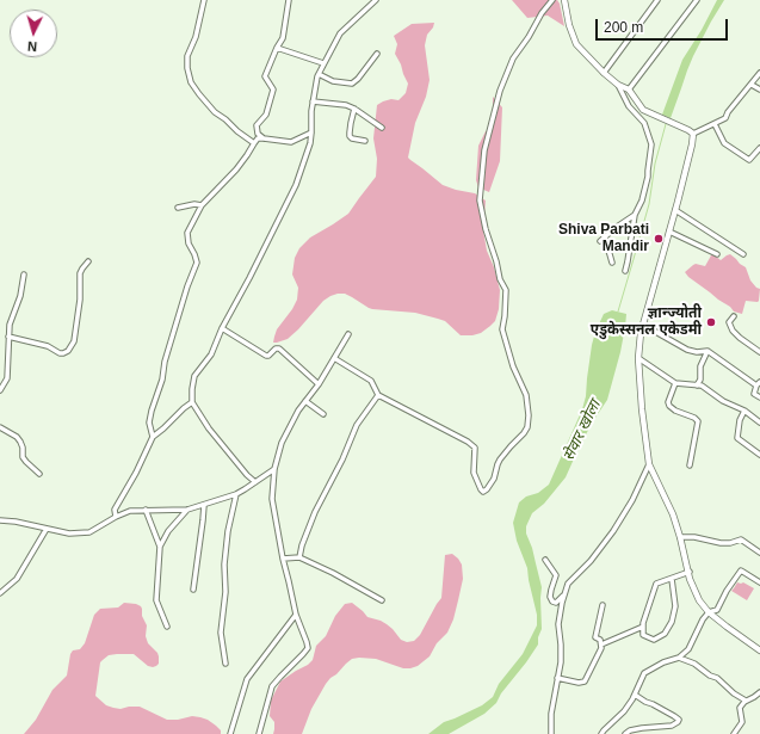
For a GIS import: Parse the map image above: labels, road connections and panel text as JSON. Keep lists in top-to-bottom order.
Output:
{
  "water": ["सेवार खोला"],
  "places": ["Shiva Parbati Mandir", "ज्ञान्ज्योती एडुकेस्सनल एकेडमी"],
  "scale_bar": "200 m",
  "north": "bottom"
}
